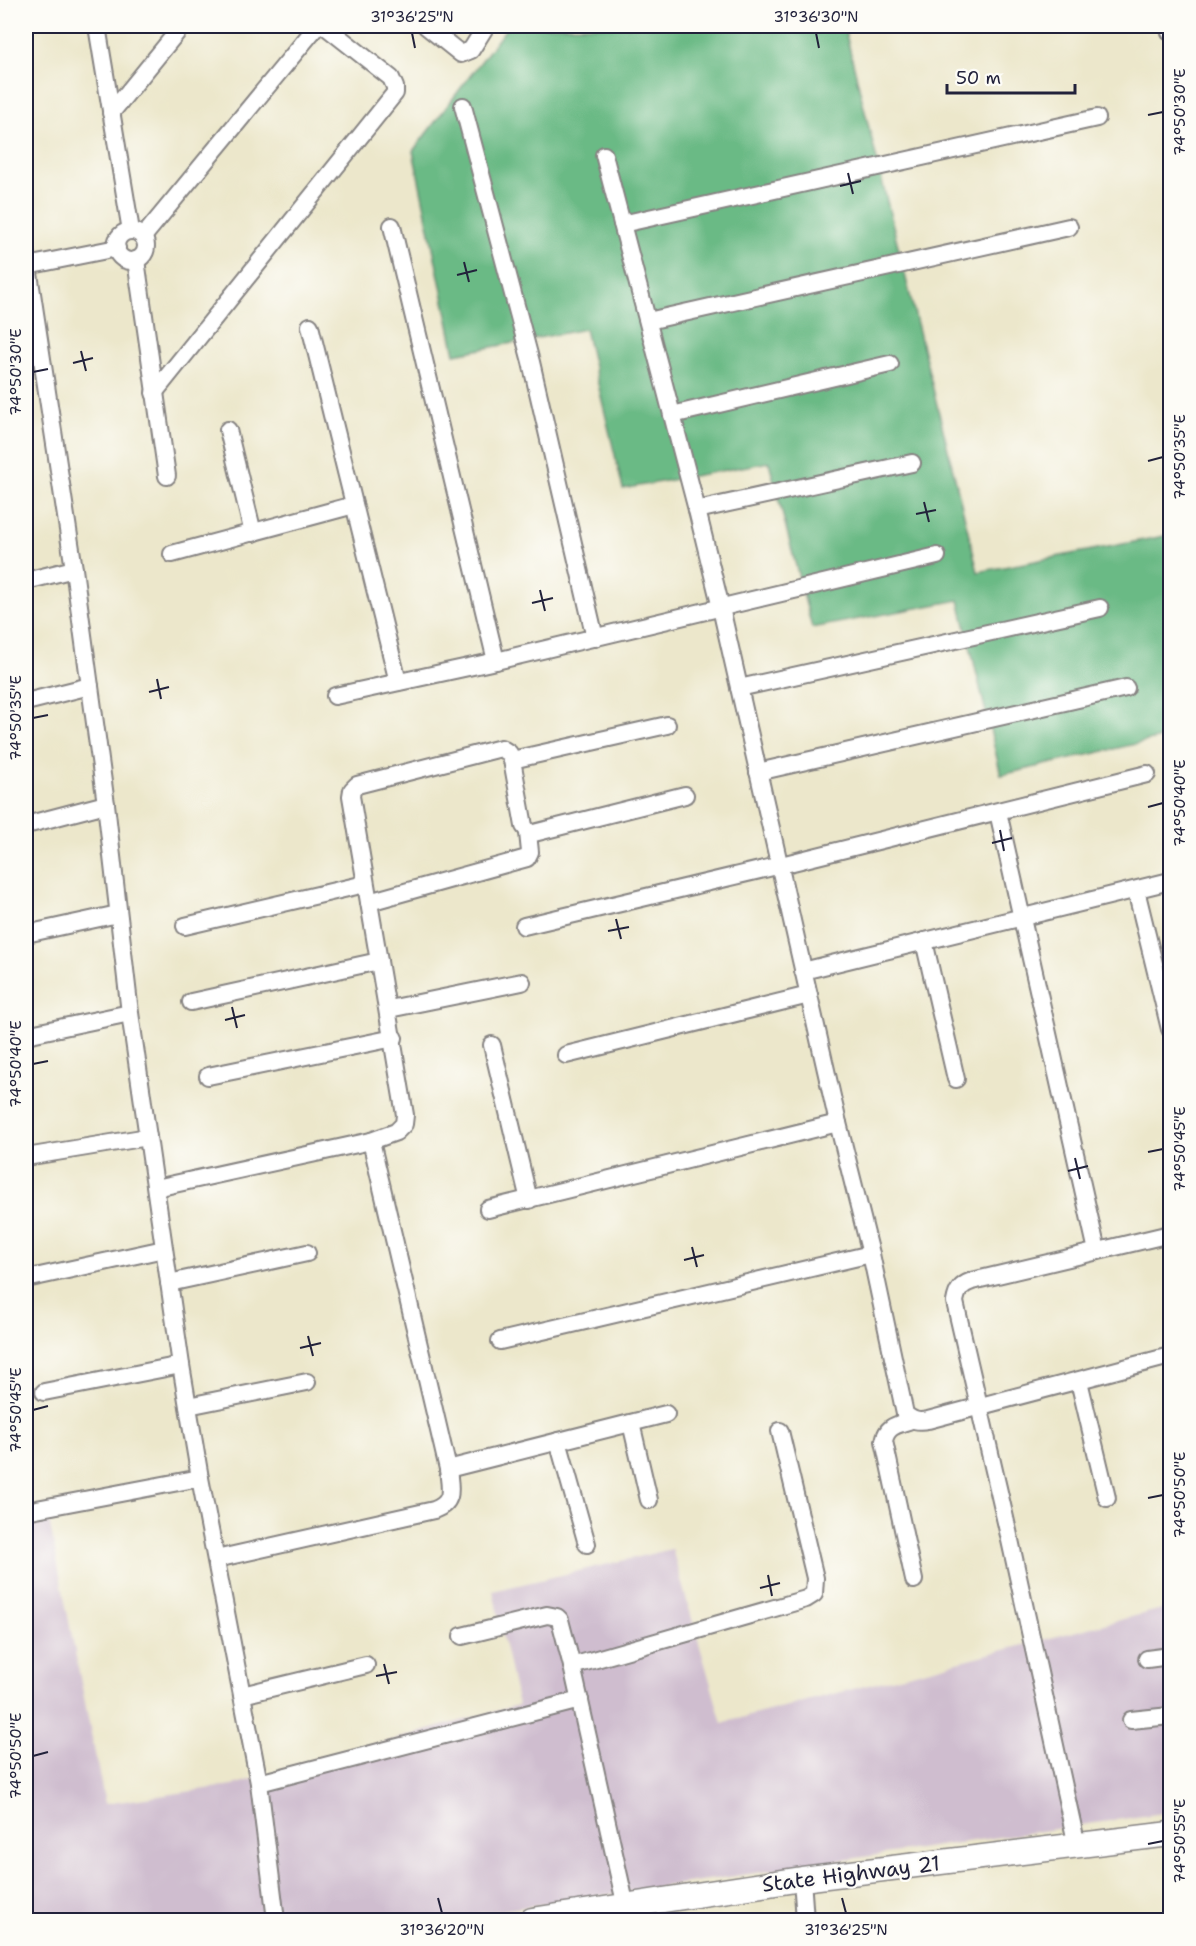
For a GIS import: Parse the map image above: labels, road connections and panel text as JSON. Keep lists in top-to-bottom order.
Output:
{
  "streets": {
    "highway": ["State Highway 21"]
  },
  "scale_bar": "50 m",
  "coordinates": [
    "31°36'25\"N",
    "31°36'30\"N",
    "74°50'30\"E",
    "74°50'35\"E",
    "74°50'40\"E",
    "74°50'45\"E",
    "74°50'50\"E",
    "74°50'55\"E",
    "31°36'20\"N"
  ]
}
